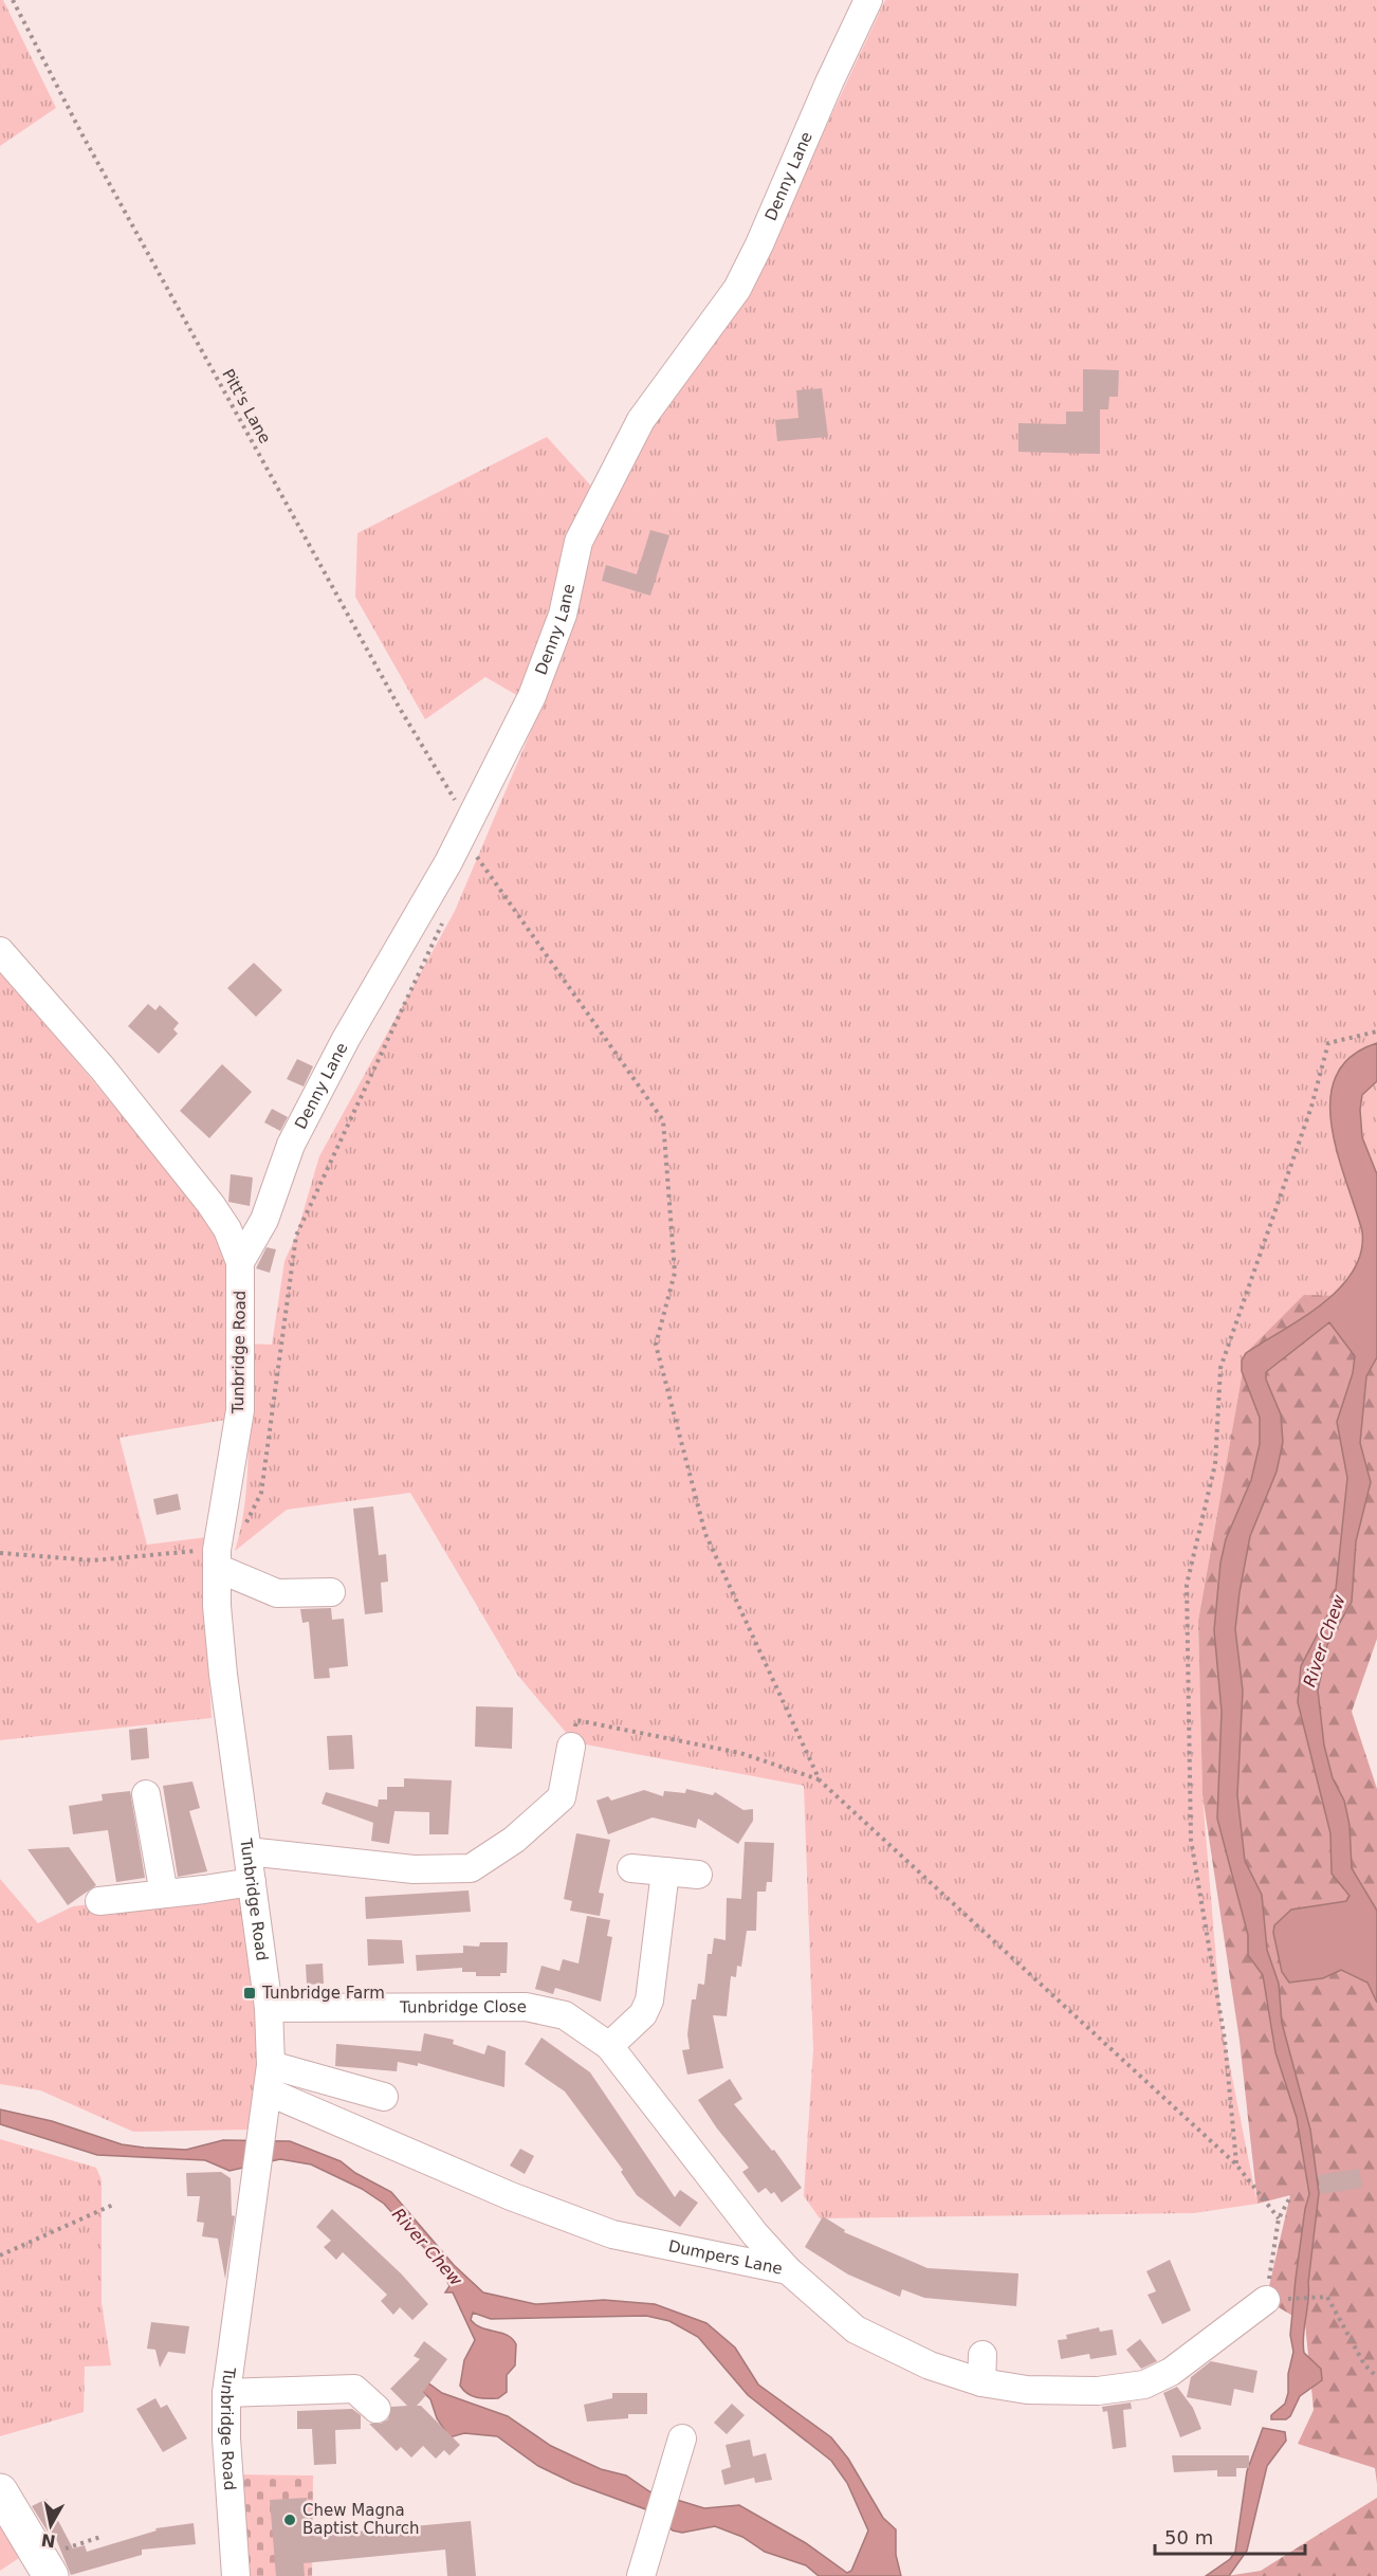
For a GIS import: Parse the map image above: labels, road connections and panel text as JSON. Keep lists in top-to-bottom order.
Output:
{
  "streets": {
    "street": [
      "Denny Lane",
      "Tunbridge Road",
      "Tunbridge Close",
      "Dumpers Lane"
    ],
    "path": ["Pitt's Lane"]
  },
  "crossings": [
    ["Denny Lane", "Pitt's Lane"],
    ["Denny Lane", "Tunbridge Road"],
    ["Tunbridge Road", "Tunbridge Close"],
    ["Tunbridge Road", "Dumpers Lane"],
    ["Tunbridge Close", "Dumpers Lane"]
  ],
  "water": ["River Chew"],
  "places": {
    "transit": ["Tunbridge Farm"],
    "other": ["Chew Magna Baptist Church"]
  },
  "scale_bar": "50 m",
  "north": "bottom"
}
